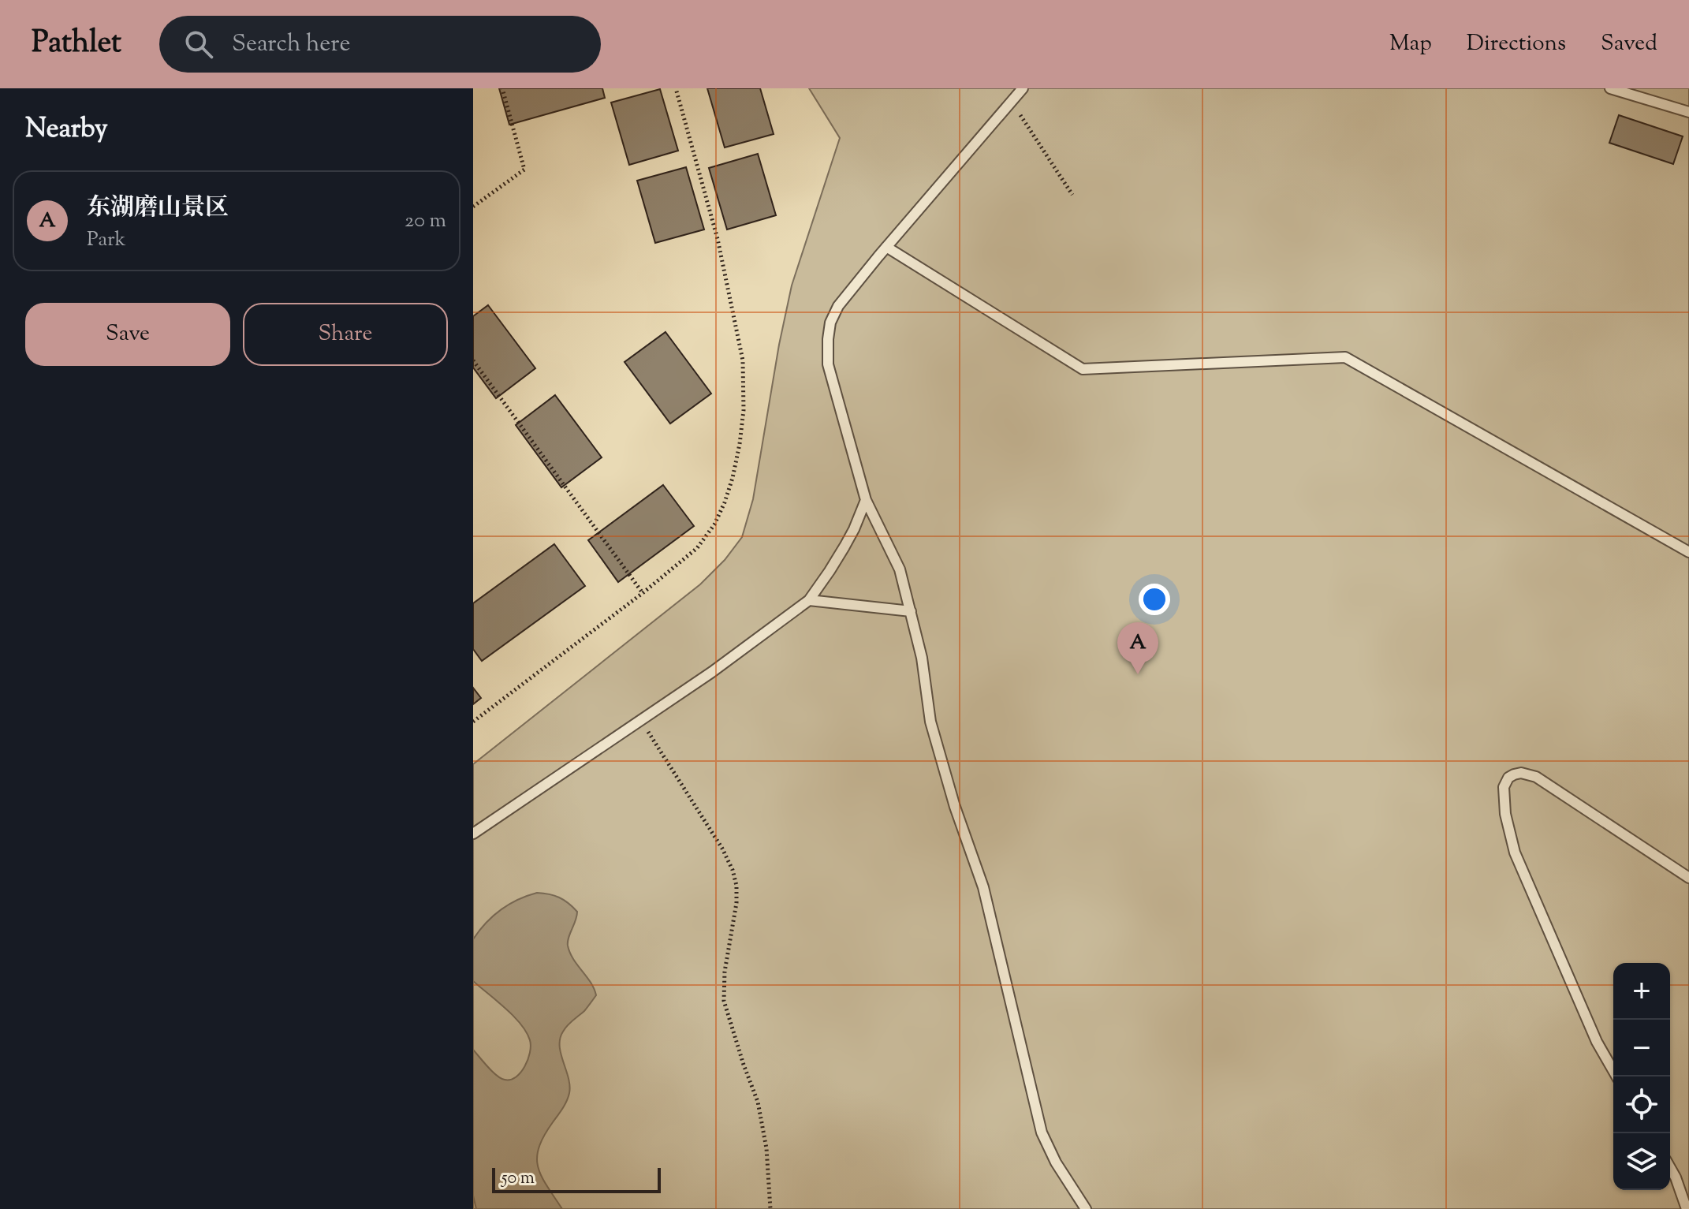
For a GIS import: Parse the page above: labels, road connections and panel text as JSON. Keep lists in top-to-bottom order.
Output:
{
  "scale_bar": "50 m",
  "page": {
    "header": "Pathlet",
    "search": "Search here",
    "nav": ["Map", "Directions", "Saved"],
    "heading": "Nearby",
    "list": [
      {
        "mark": "A",
        "name": "东湖磨山景区",
        "note": "Park",
        "value": "20 m"
      }
    ],
    "buttons": ["Save", "Share"],
    "pins": "A",
    "map_buttons": ["+", "−"],
    "scale": "50 m"
  }
}
